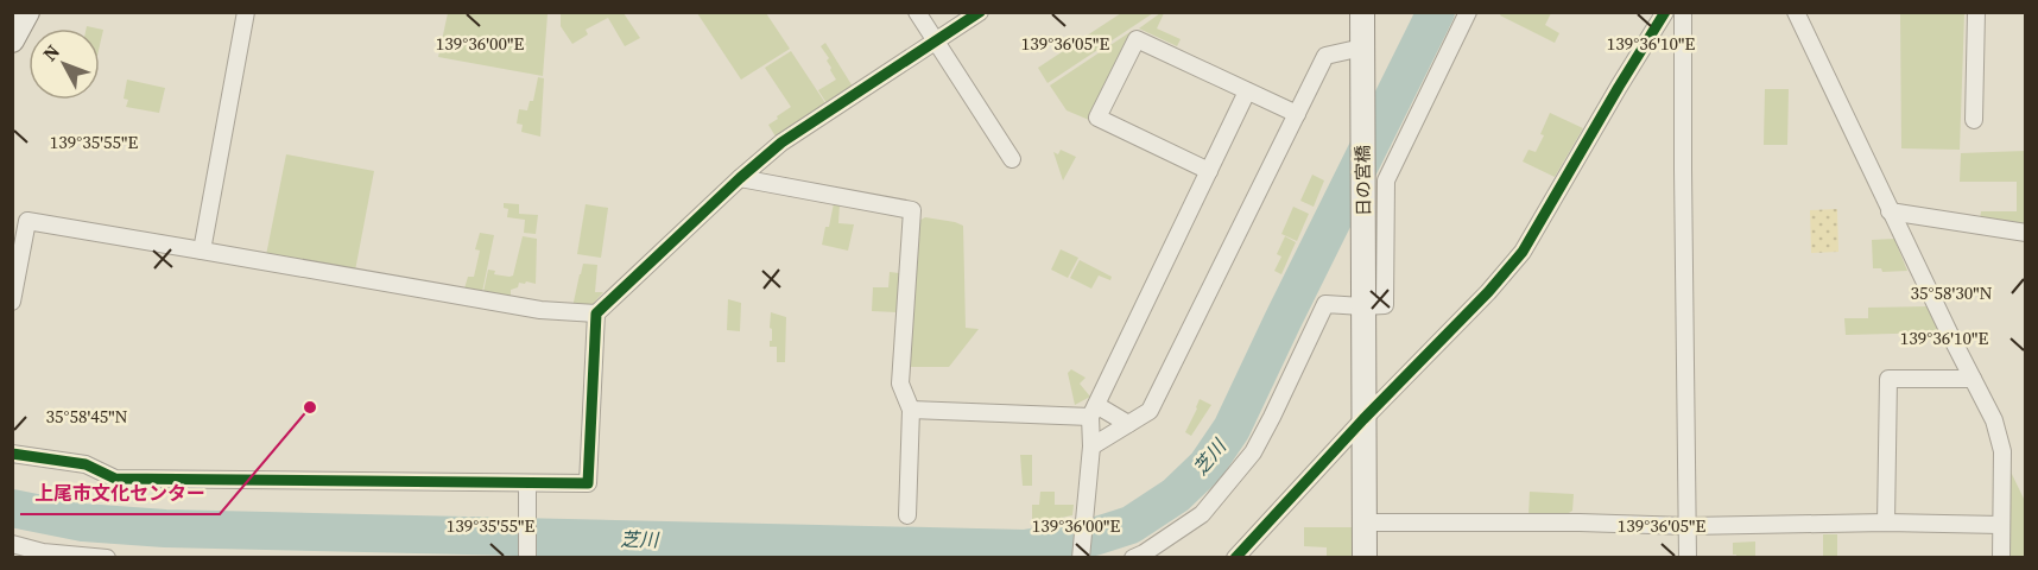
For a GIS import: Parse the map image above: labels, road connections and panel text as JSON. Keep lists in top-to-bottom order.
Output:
{
  "streets": {
    "street": ["日の宮橋"]
  },
  "water": ["芝川"],
  "places": ["上尾市文化センター"],
  "north": "top left",
  "coordinates": [
    "139°36'00\"E",
    "139°36'05\"E",
    "139°36'10\"E",
    "139°35'55\"E",
    "35°58'30\"N",
    "35°58'45\"N"
  ]
}
